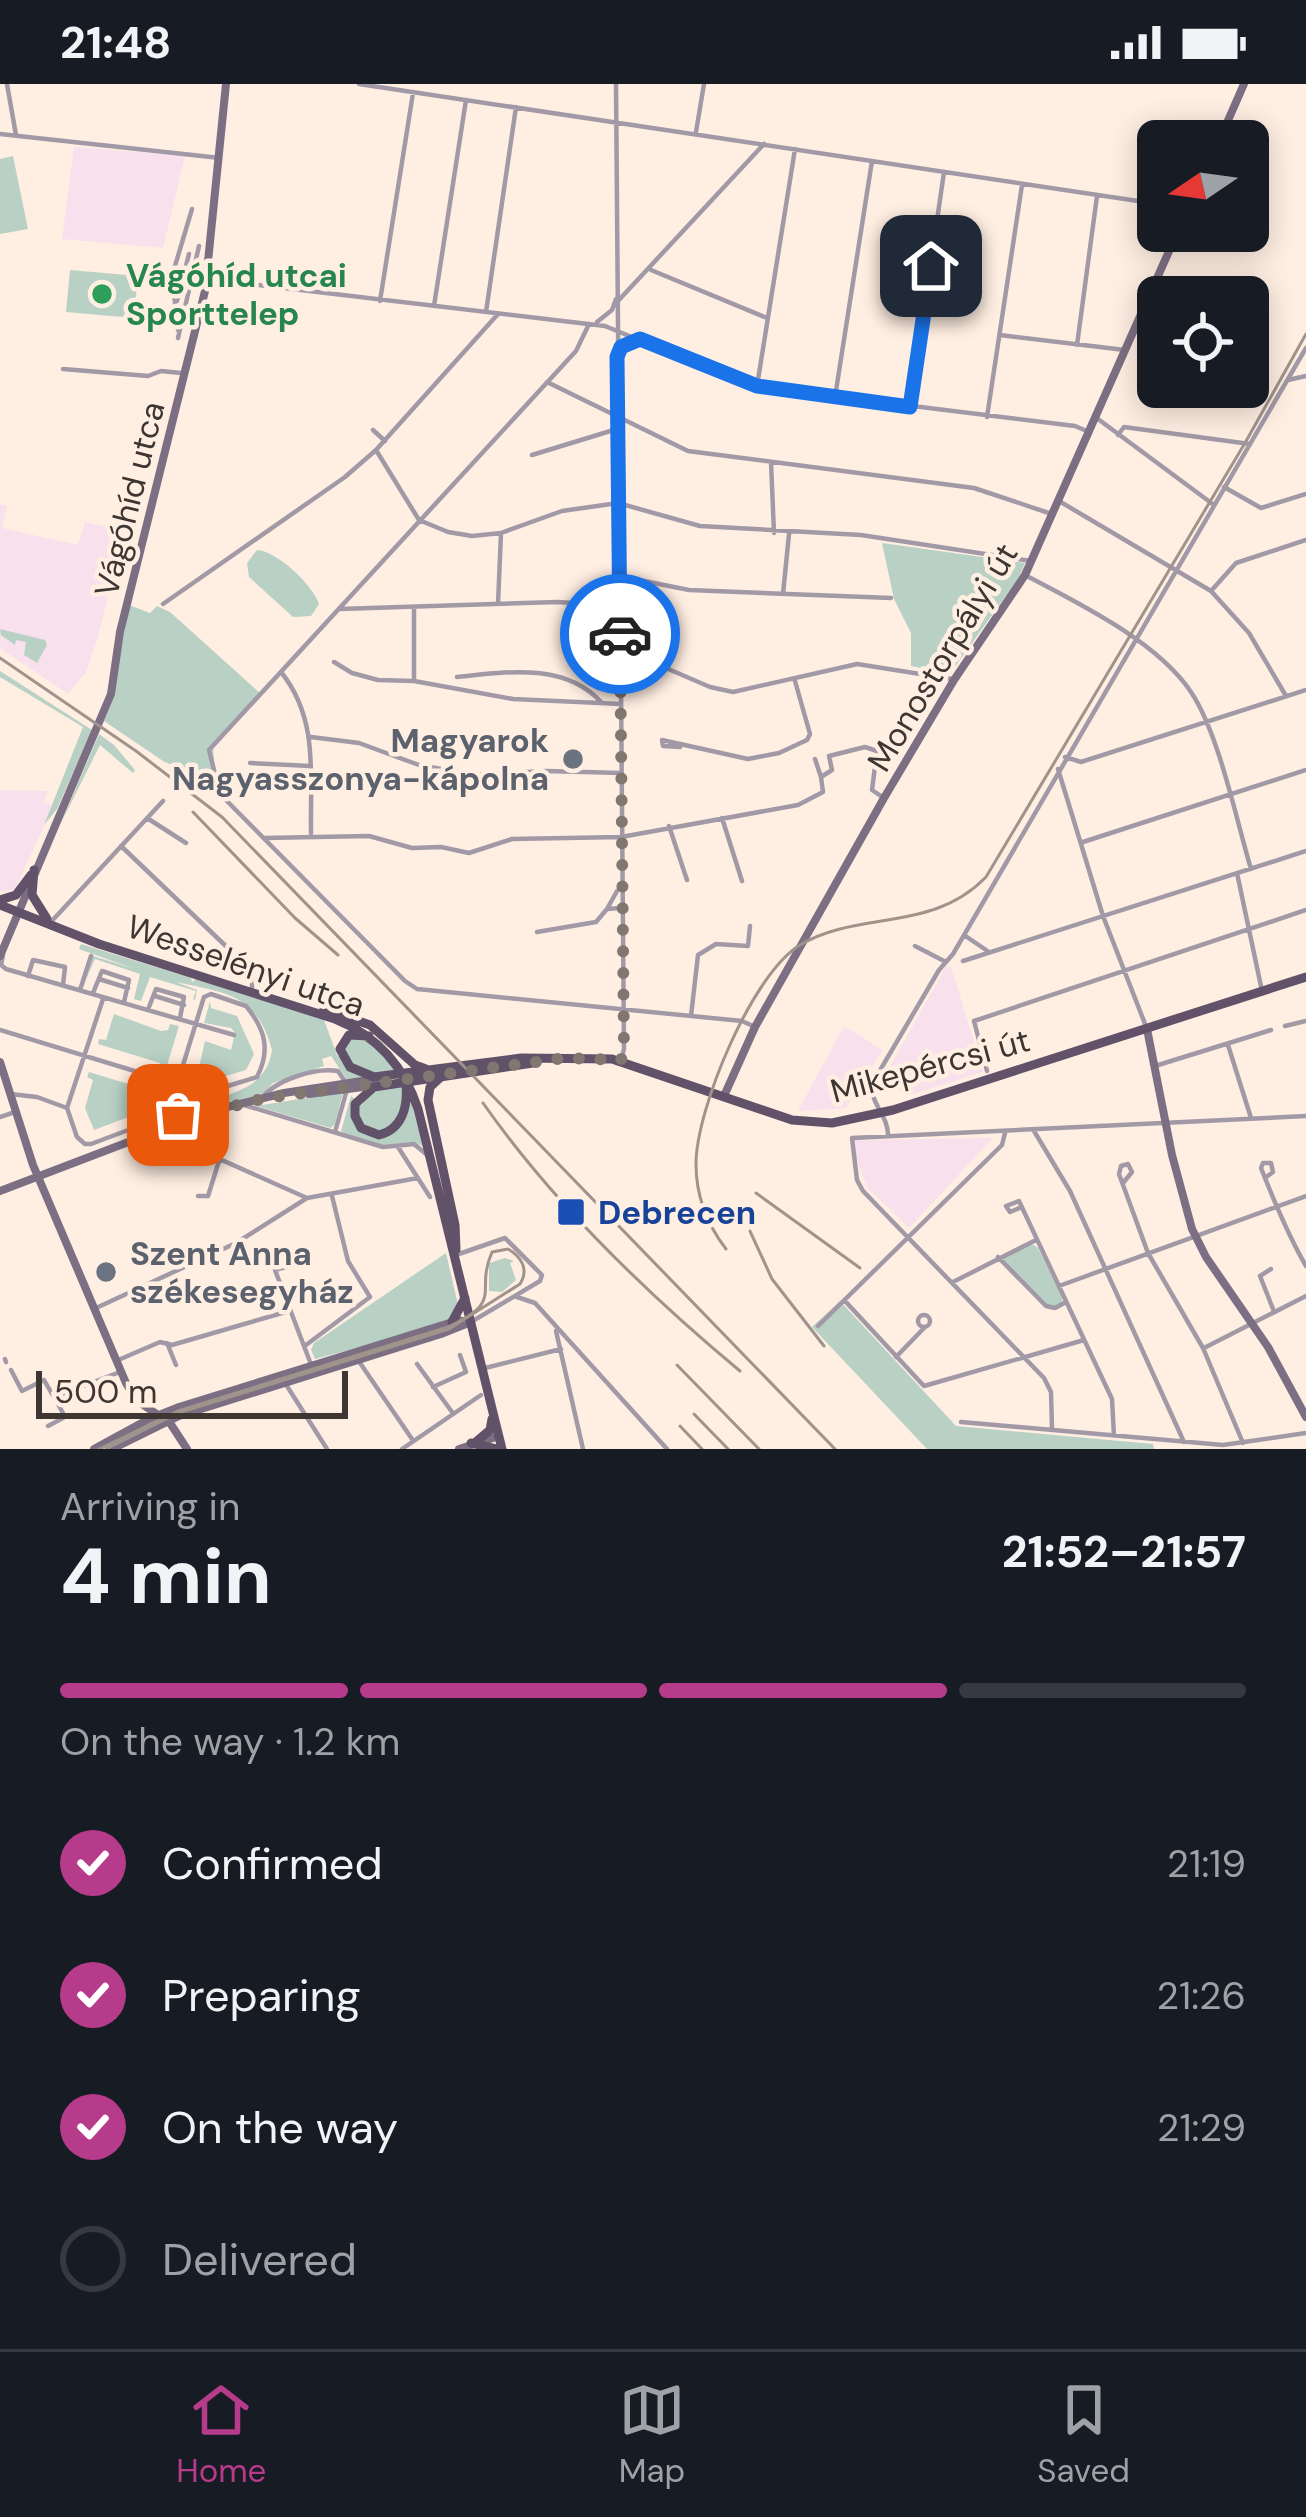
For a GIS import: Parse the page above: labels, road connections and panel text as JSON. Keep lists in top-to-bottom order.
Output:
{
  "streets": {
    "main road": ["Wesselényi utca", "Mikepércsi út"],
    "street": ["Vágóhíd utca", "Monostorpályi út"]
  },
  "crossings": [
    ["Vágóhíd utca", "Wesselényi utca"],
    ["Monostorpályi út", "Mikepércsi út"],
    ["Wesselényi utca", "Mikepércsi út"]
  ],
  "places": {
    "other": ["Vágóhíd utcai Sporttelep", "Magyarok Nagyasszonya-kápolna", "Szent Anna székesegyház"],
    "transit": ["Debrecen"]
  },
  "scale_bar": "500 m",
  "north": "left",
  "page": {
    "status": "21:48",
    "scale": "500 m",
    "heading": ["4 min", "Arriving in", "21:52–21:57"],
    "bar": "On the way · 1.2 km",
    "list": [
      ["Confirmed", "21:19"],
      ["Preparing", "21:26"],
      ["On the way", "21:29"],
      "Delivered"
    ],
    "tabs": ["Home", "Map", "Saved"]
  }
}
